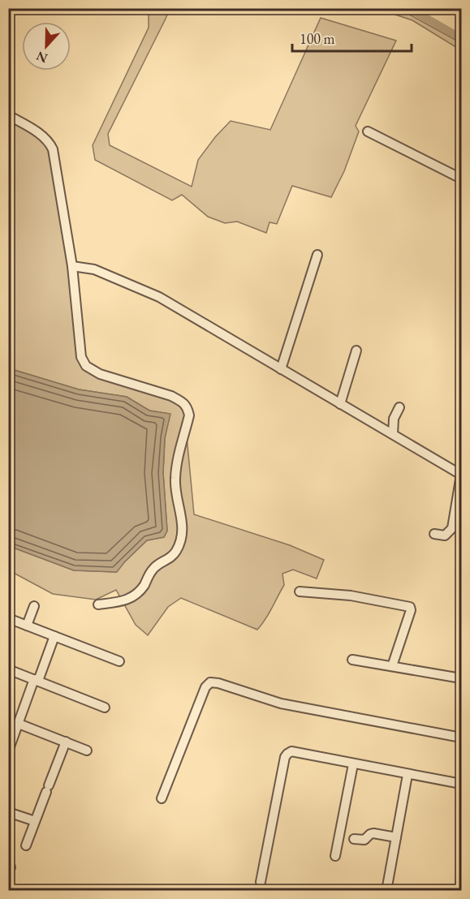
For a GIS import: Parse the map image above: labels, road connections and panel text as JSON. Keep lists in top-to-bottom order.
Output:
{
  "scale_bar": "100 m",
  "north": "bottom"
}
